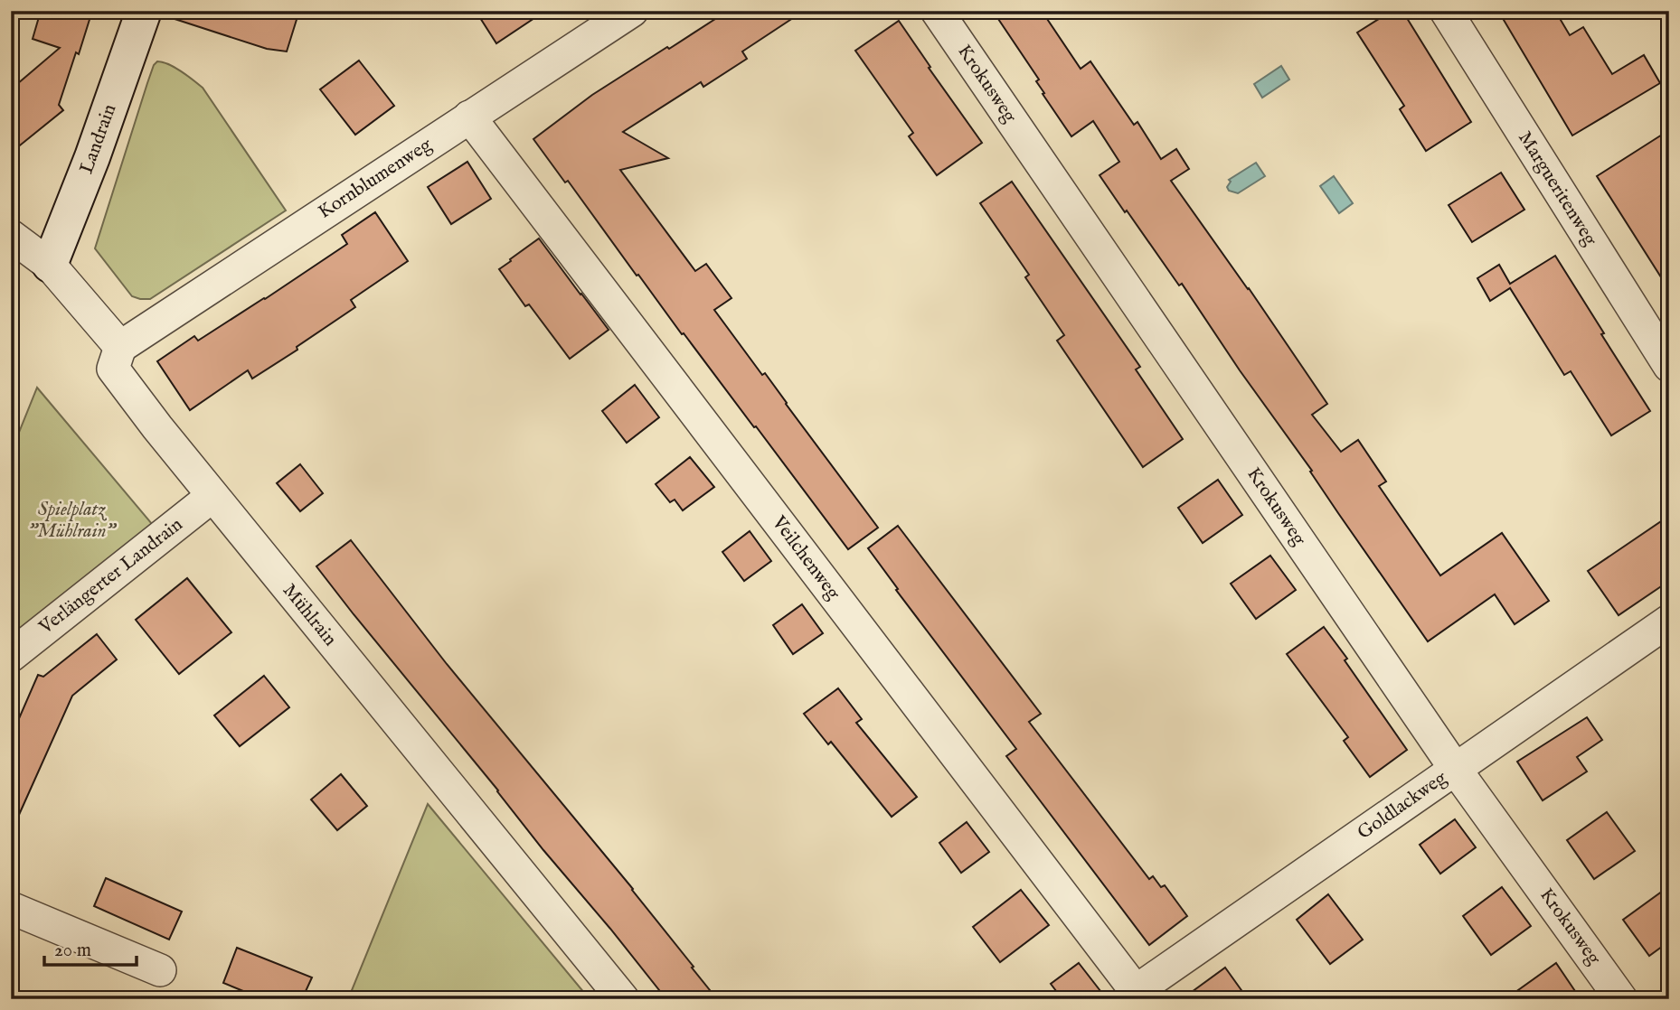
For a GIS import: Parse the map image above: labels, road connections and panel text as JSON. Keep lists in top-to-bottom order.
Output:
{
  "streets": {
    "street": [
      "Krokusweg",
      "Landrain",
      "Kornblumenweg",
      "Margueritenweg",
      "Veilchenweg",
      "Verlängerter Landrain",
      "Mühlrain",
      "Goldlackweg"
    ]
  },
  "crossings": [
    ["Krokusweg", "Goldlackweg"],
    ["Kornblumenweg", "Veilchenweg"],
    ["Kornblumenweg", "Mühlrain"],
    ["Veilchenweg", "Goldlackweg"],
    ["Verlängerter Landrain", "Mühlrain"]
  ],
  "parks": ["Spielplatz \"Mühlrain\""],
  "scale_bar": "20 m"
}
